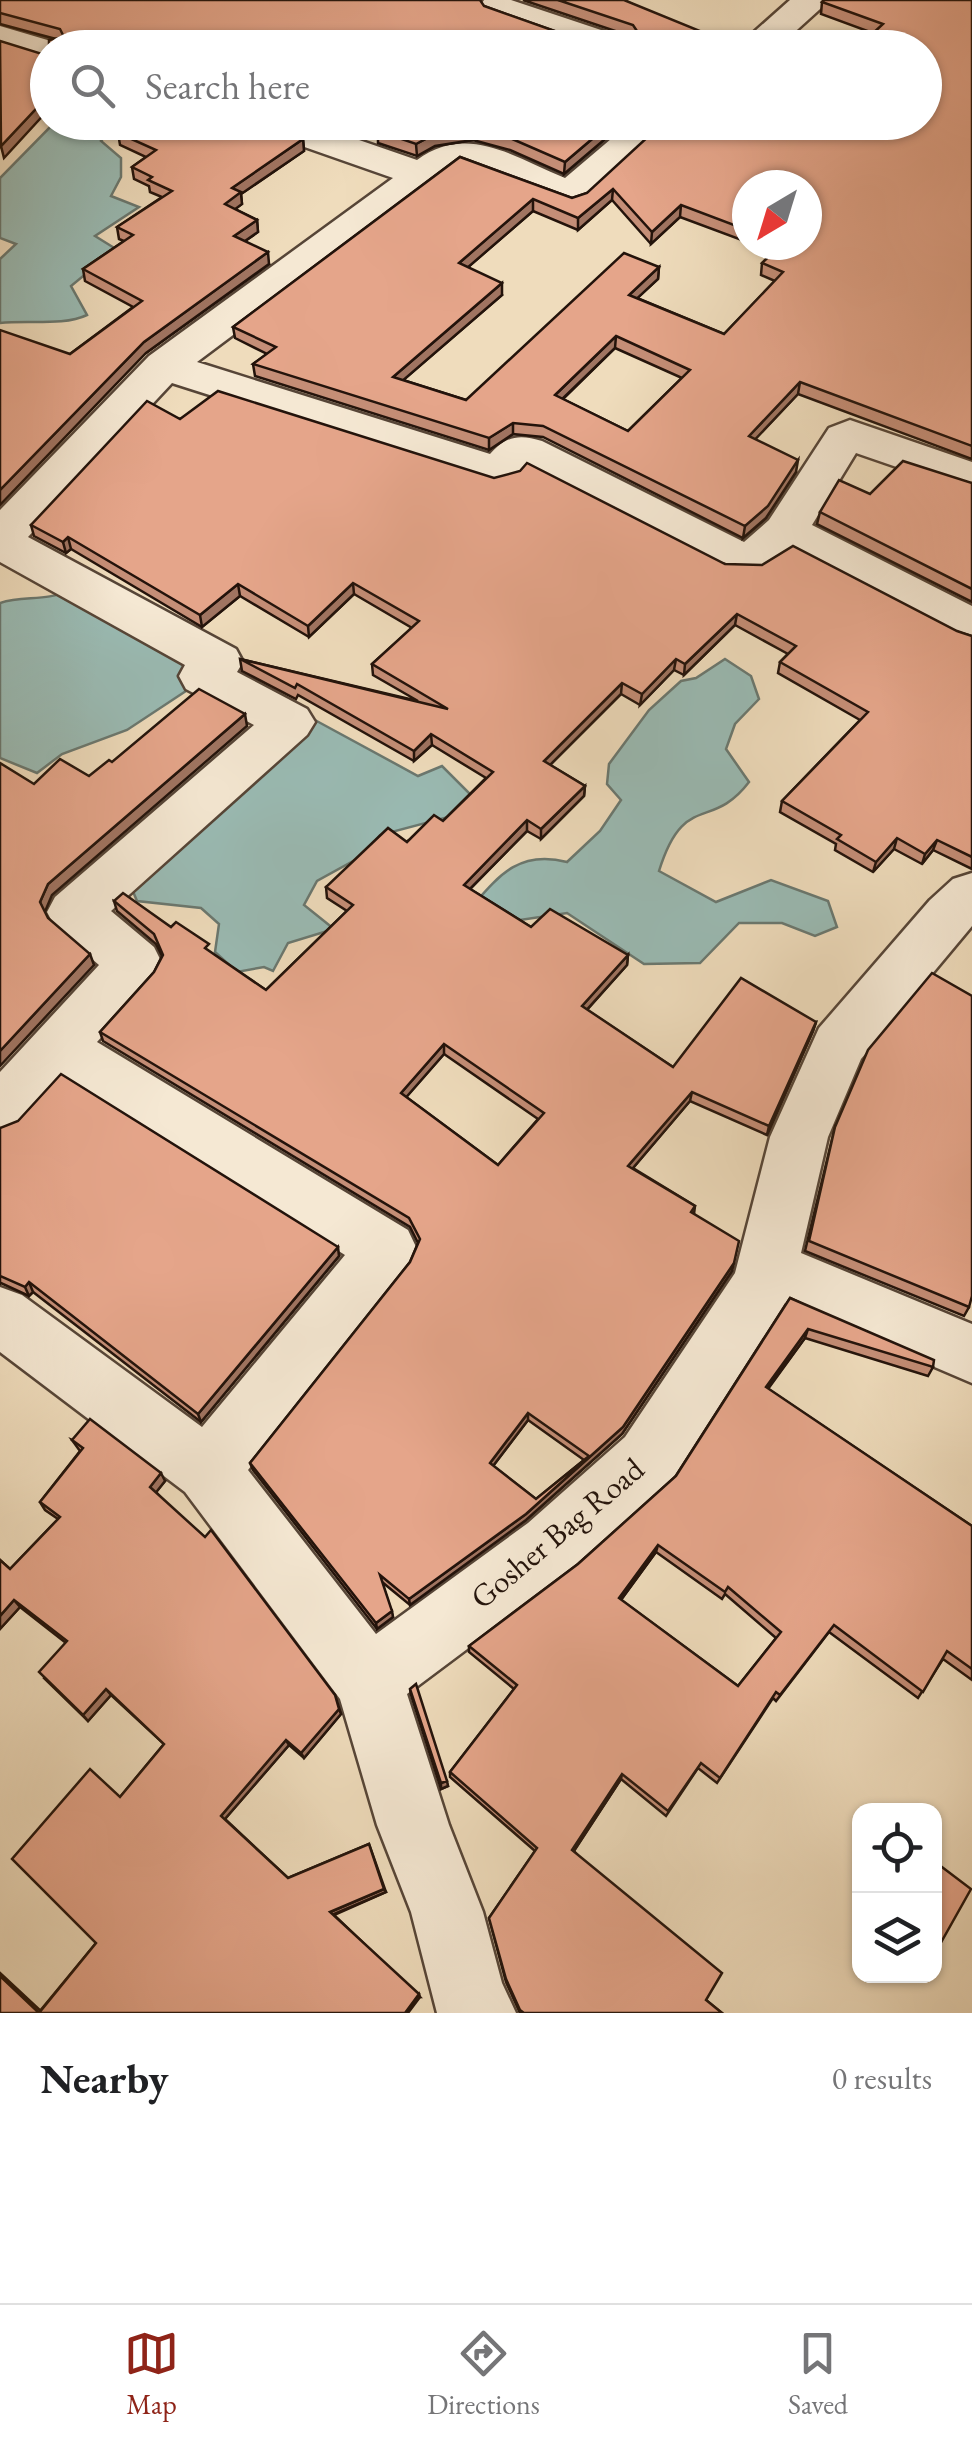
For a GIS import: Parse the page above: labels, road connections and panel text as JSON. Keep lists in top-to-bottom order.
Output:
{
  "streets": {
    "street": ["Gosher Bag Road"]
  },
  "north": "bottom left",
  "page": {
    "search": "Search here",
    "heading": ["Nearby", "0 results"],
    "nav": ["Map", "Directions", "Saved"]
  }
}
